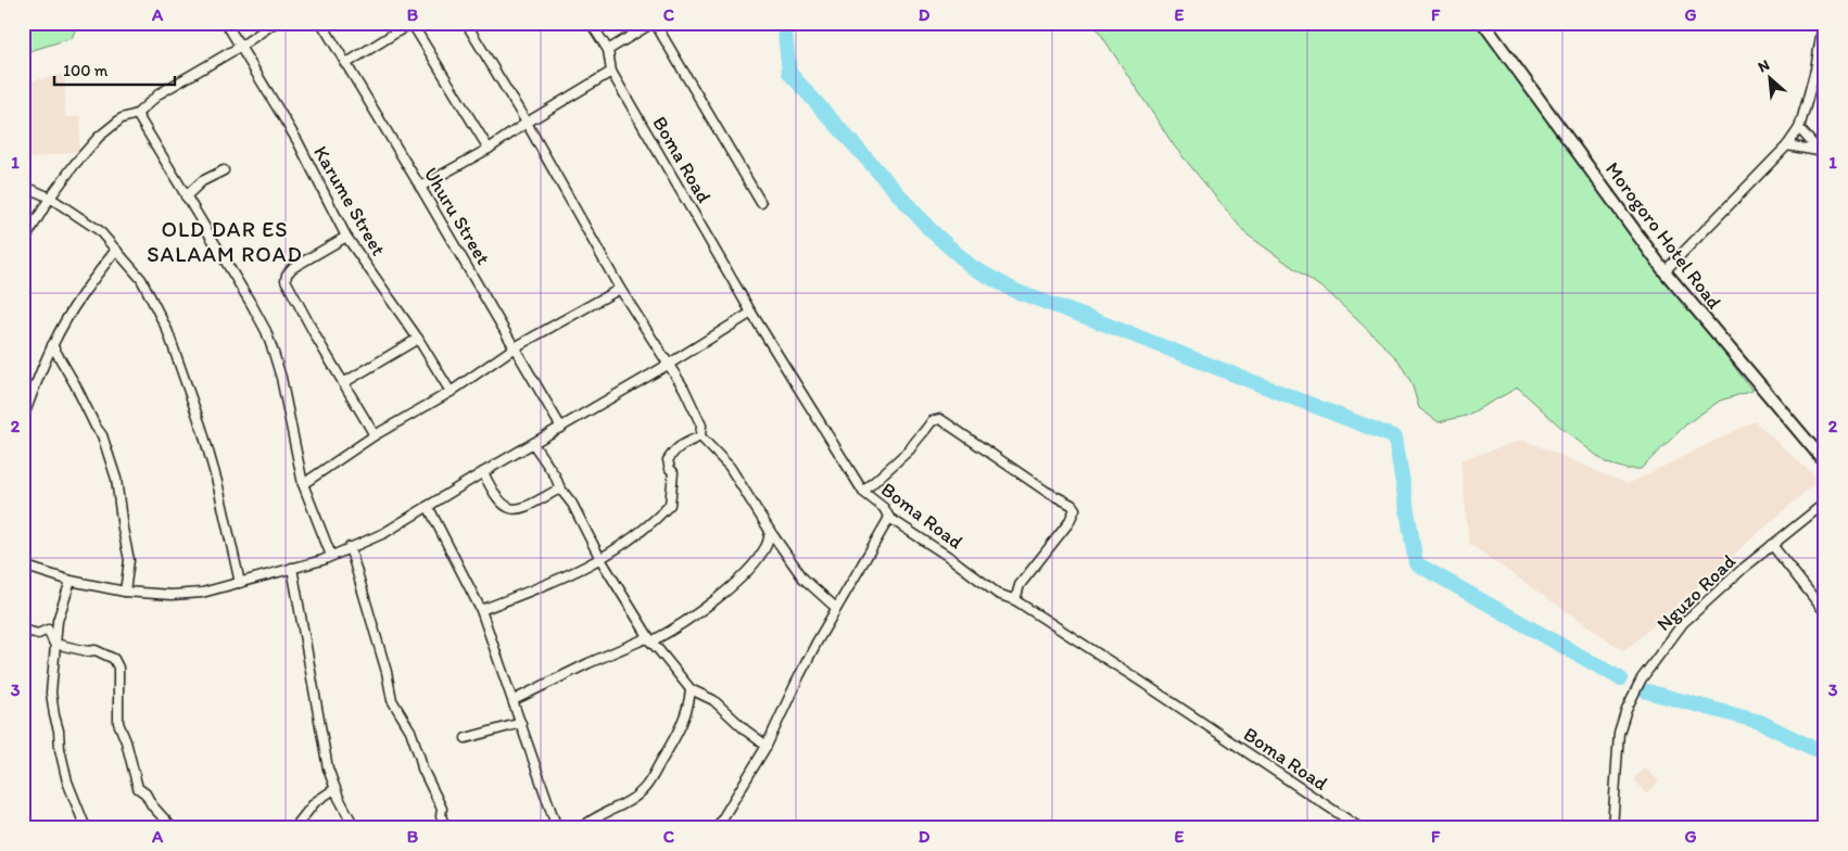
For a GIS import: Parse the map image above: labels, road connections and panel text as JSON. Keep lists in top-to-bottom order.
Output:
{
  "streets": {
    "street": [
      "Boma Road",
      "Karume Street",
      "Uhuru Street",
      "Morogoro Hotel Road",
      "Nguzo Road"
    ]
  },
  "districts": ["OLD DAR ES SALAAM ROAD"],
  "scale_bar": "100 m",
  "north": "top left",
  "grid": {
    "columns": [
      "A",
      "B",
      "C",
      "D",
      "E",
      "F",
      "G"
    ],
    "rows": ["1", "2", "3"]
  }
}
